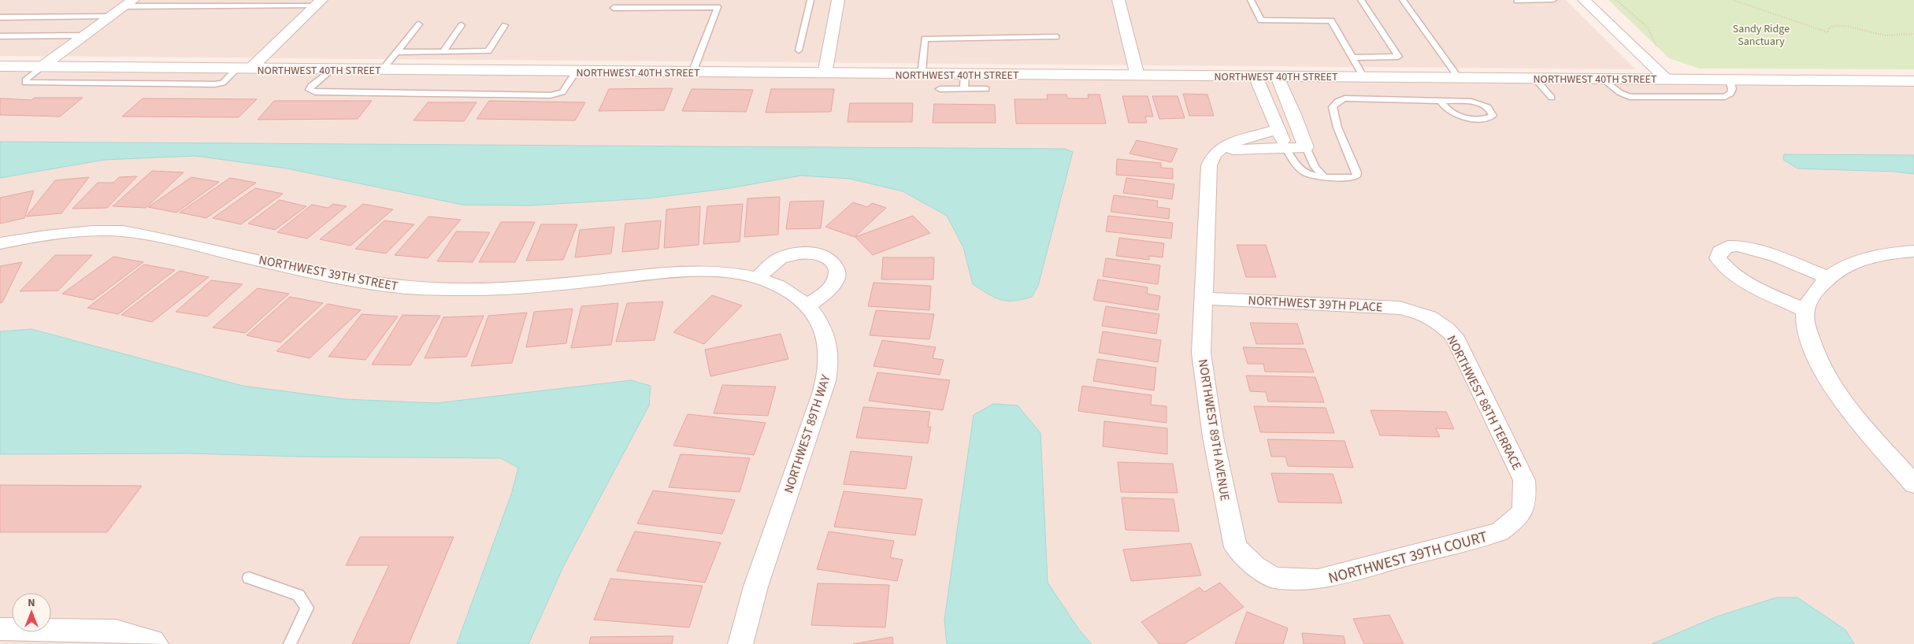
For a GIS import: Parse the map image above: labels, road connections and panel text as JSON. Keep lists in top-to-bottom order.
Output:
{
  "streets": {
    "street": [
      "NORTHWEST 40TH STREET",
      "NORTHWEST 39TH STREET",
      "NORTHWEST 39TH PLACE",
      "NORTHWEST 88TH TERRACE",
      "NORTHWEST 89TH AVENUE",
      "NORTHWEST 89TH WAY",
      "NORTHWEST 39TH COURT"
    ]
  },
  "crossings": [
    ["NORTHWEST 39TH STREET", "NORTHWEST 89TH WAY"],
    ["NORTHWEST 39TH PLACE", "NORTHWEST 88TH TERRACE"],
    ["NORTHWEST 39TH PLACE", "NORTHWEST 89TH AVENUE"],
    ["NORTHWEST 88TH TERRACE", "NORTHWEST 39TH COURT"],
    ["NORTHWEST 89TH AVENUE", "NORTHWEST 39TH COURT"]
  ],
  "parks": ["Sandy Ridge Sanctuary"],
  "north": "top"
}
